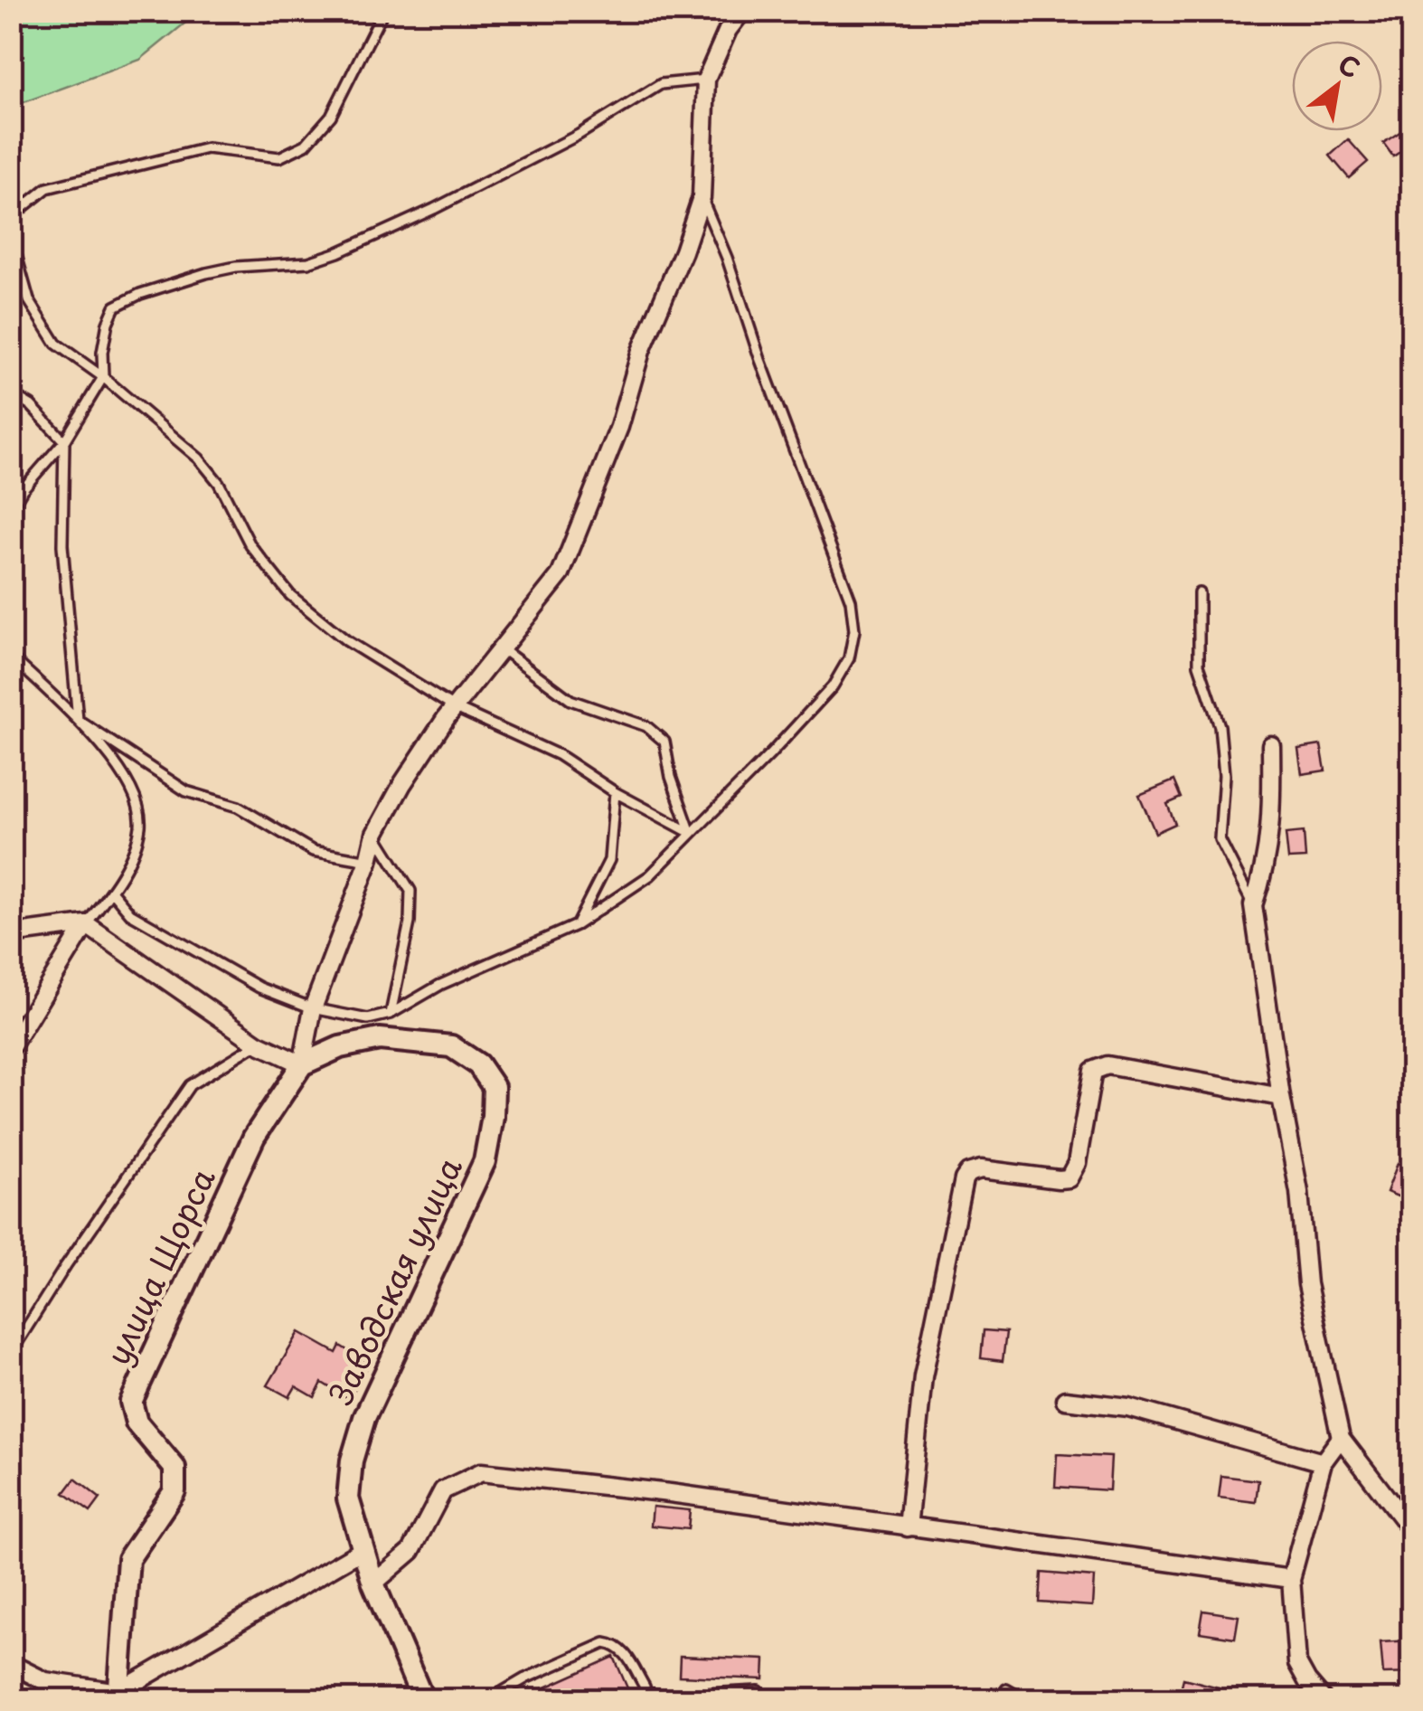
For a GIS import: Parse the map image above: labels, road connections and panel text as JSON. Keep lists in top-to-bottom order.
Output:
{
  "streets": {
    "street": ["улица Щорса", "Заводская улица"]
  },
  "crossings": [
    ["улица Щорса", "Заводская улица"]
  ],
  "north": "top right"
}
